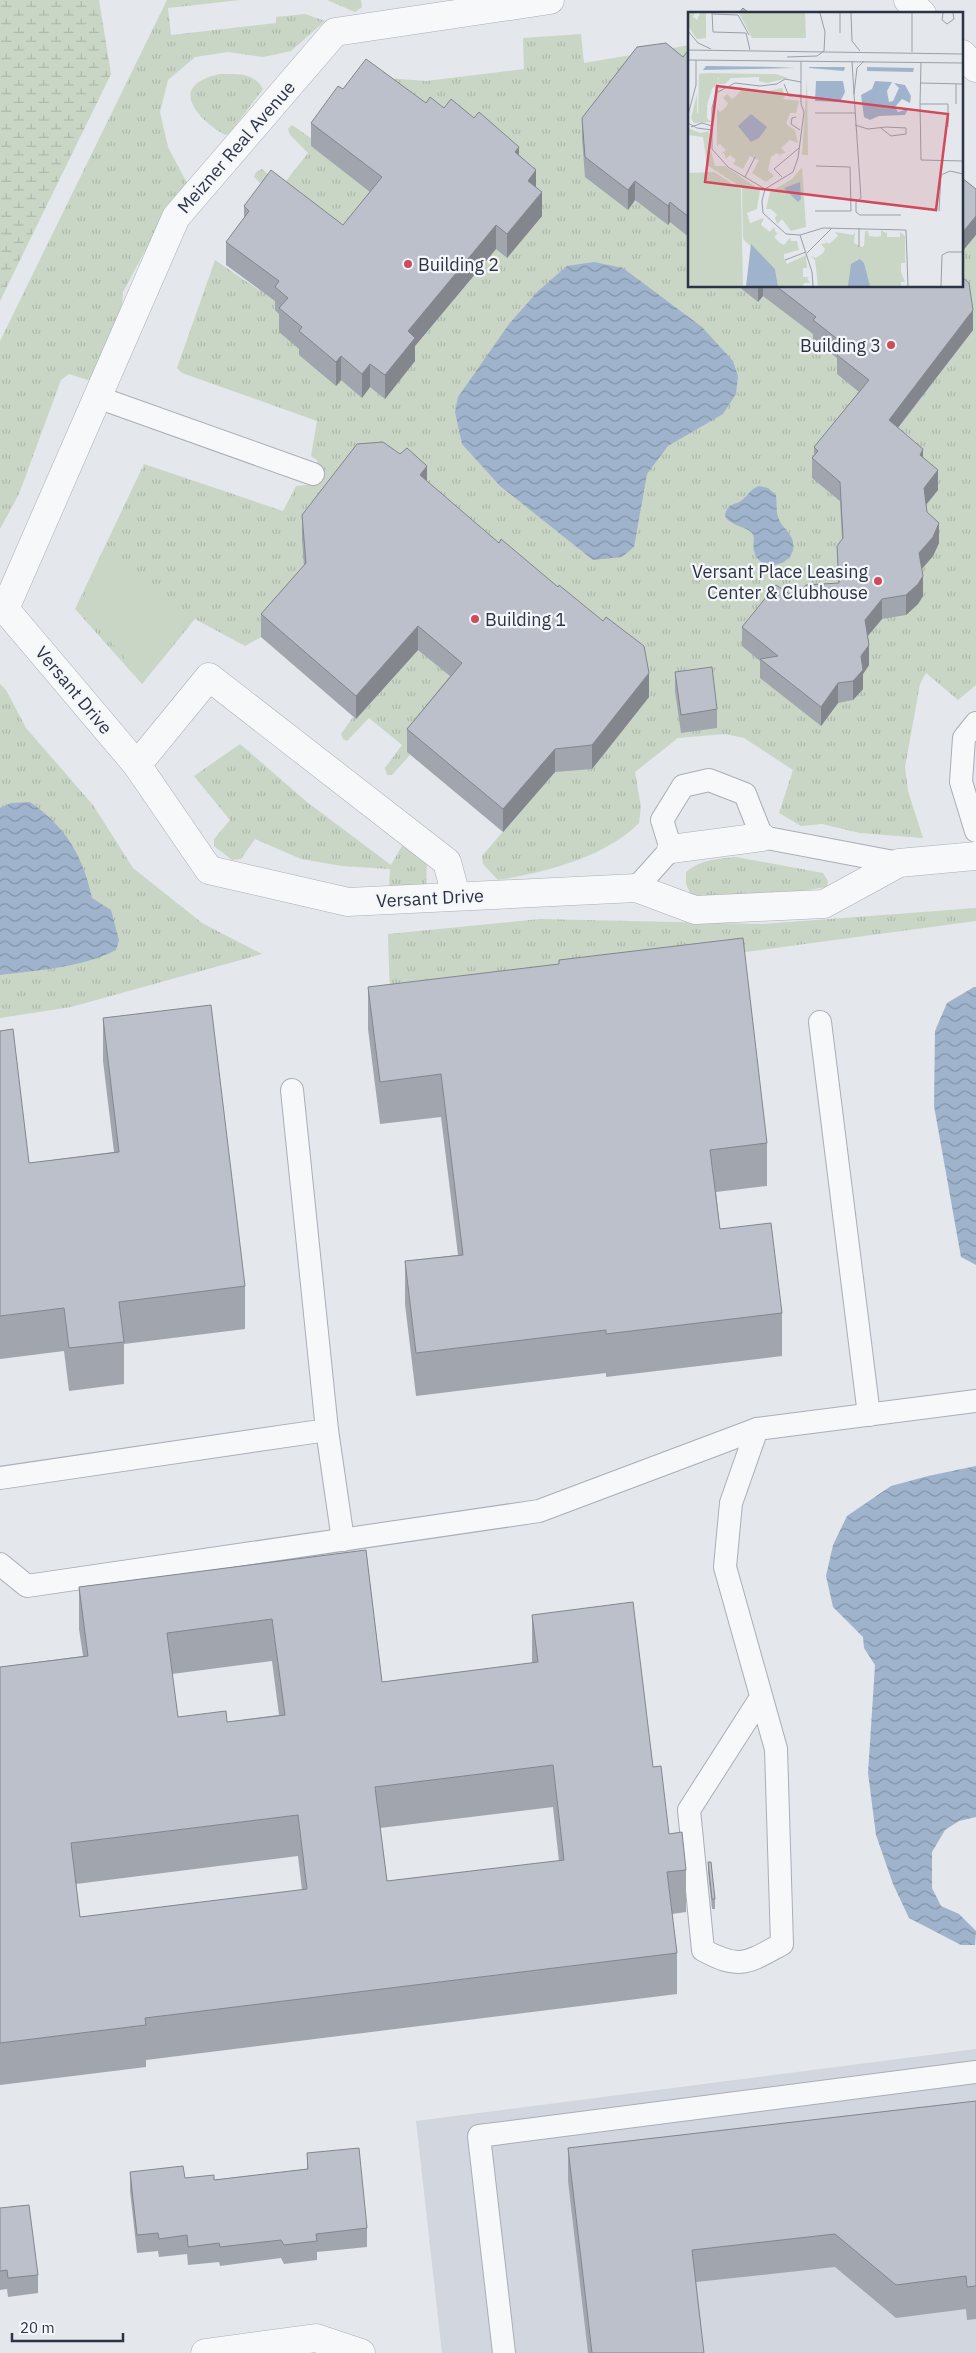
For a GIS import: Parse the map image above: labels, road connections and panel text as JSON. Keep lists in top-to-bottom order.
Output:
{
  "streets": {
    "street": ["Meizner Real Avenue", "Versant Drive"]
  },
  "crossings": [
    ["Meizner Real Avenue", "Versant Drive"]
  ],
  "places": [
    "Building 2",
    "Building 3",
    "Versant Place Leasing Center & Clubhouse",
    "Building 1"
  ],
  "scale_bar": "20 m"
}
